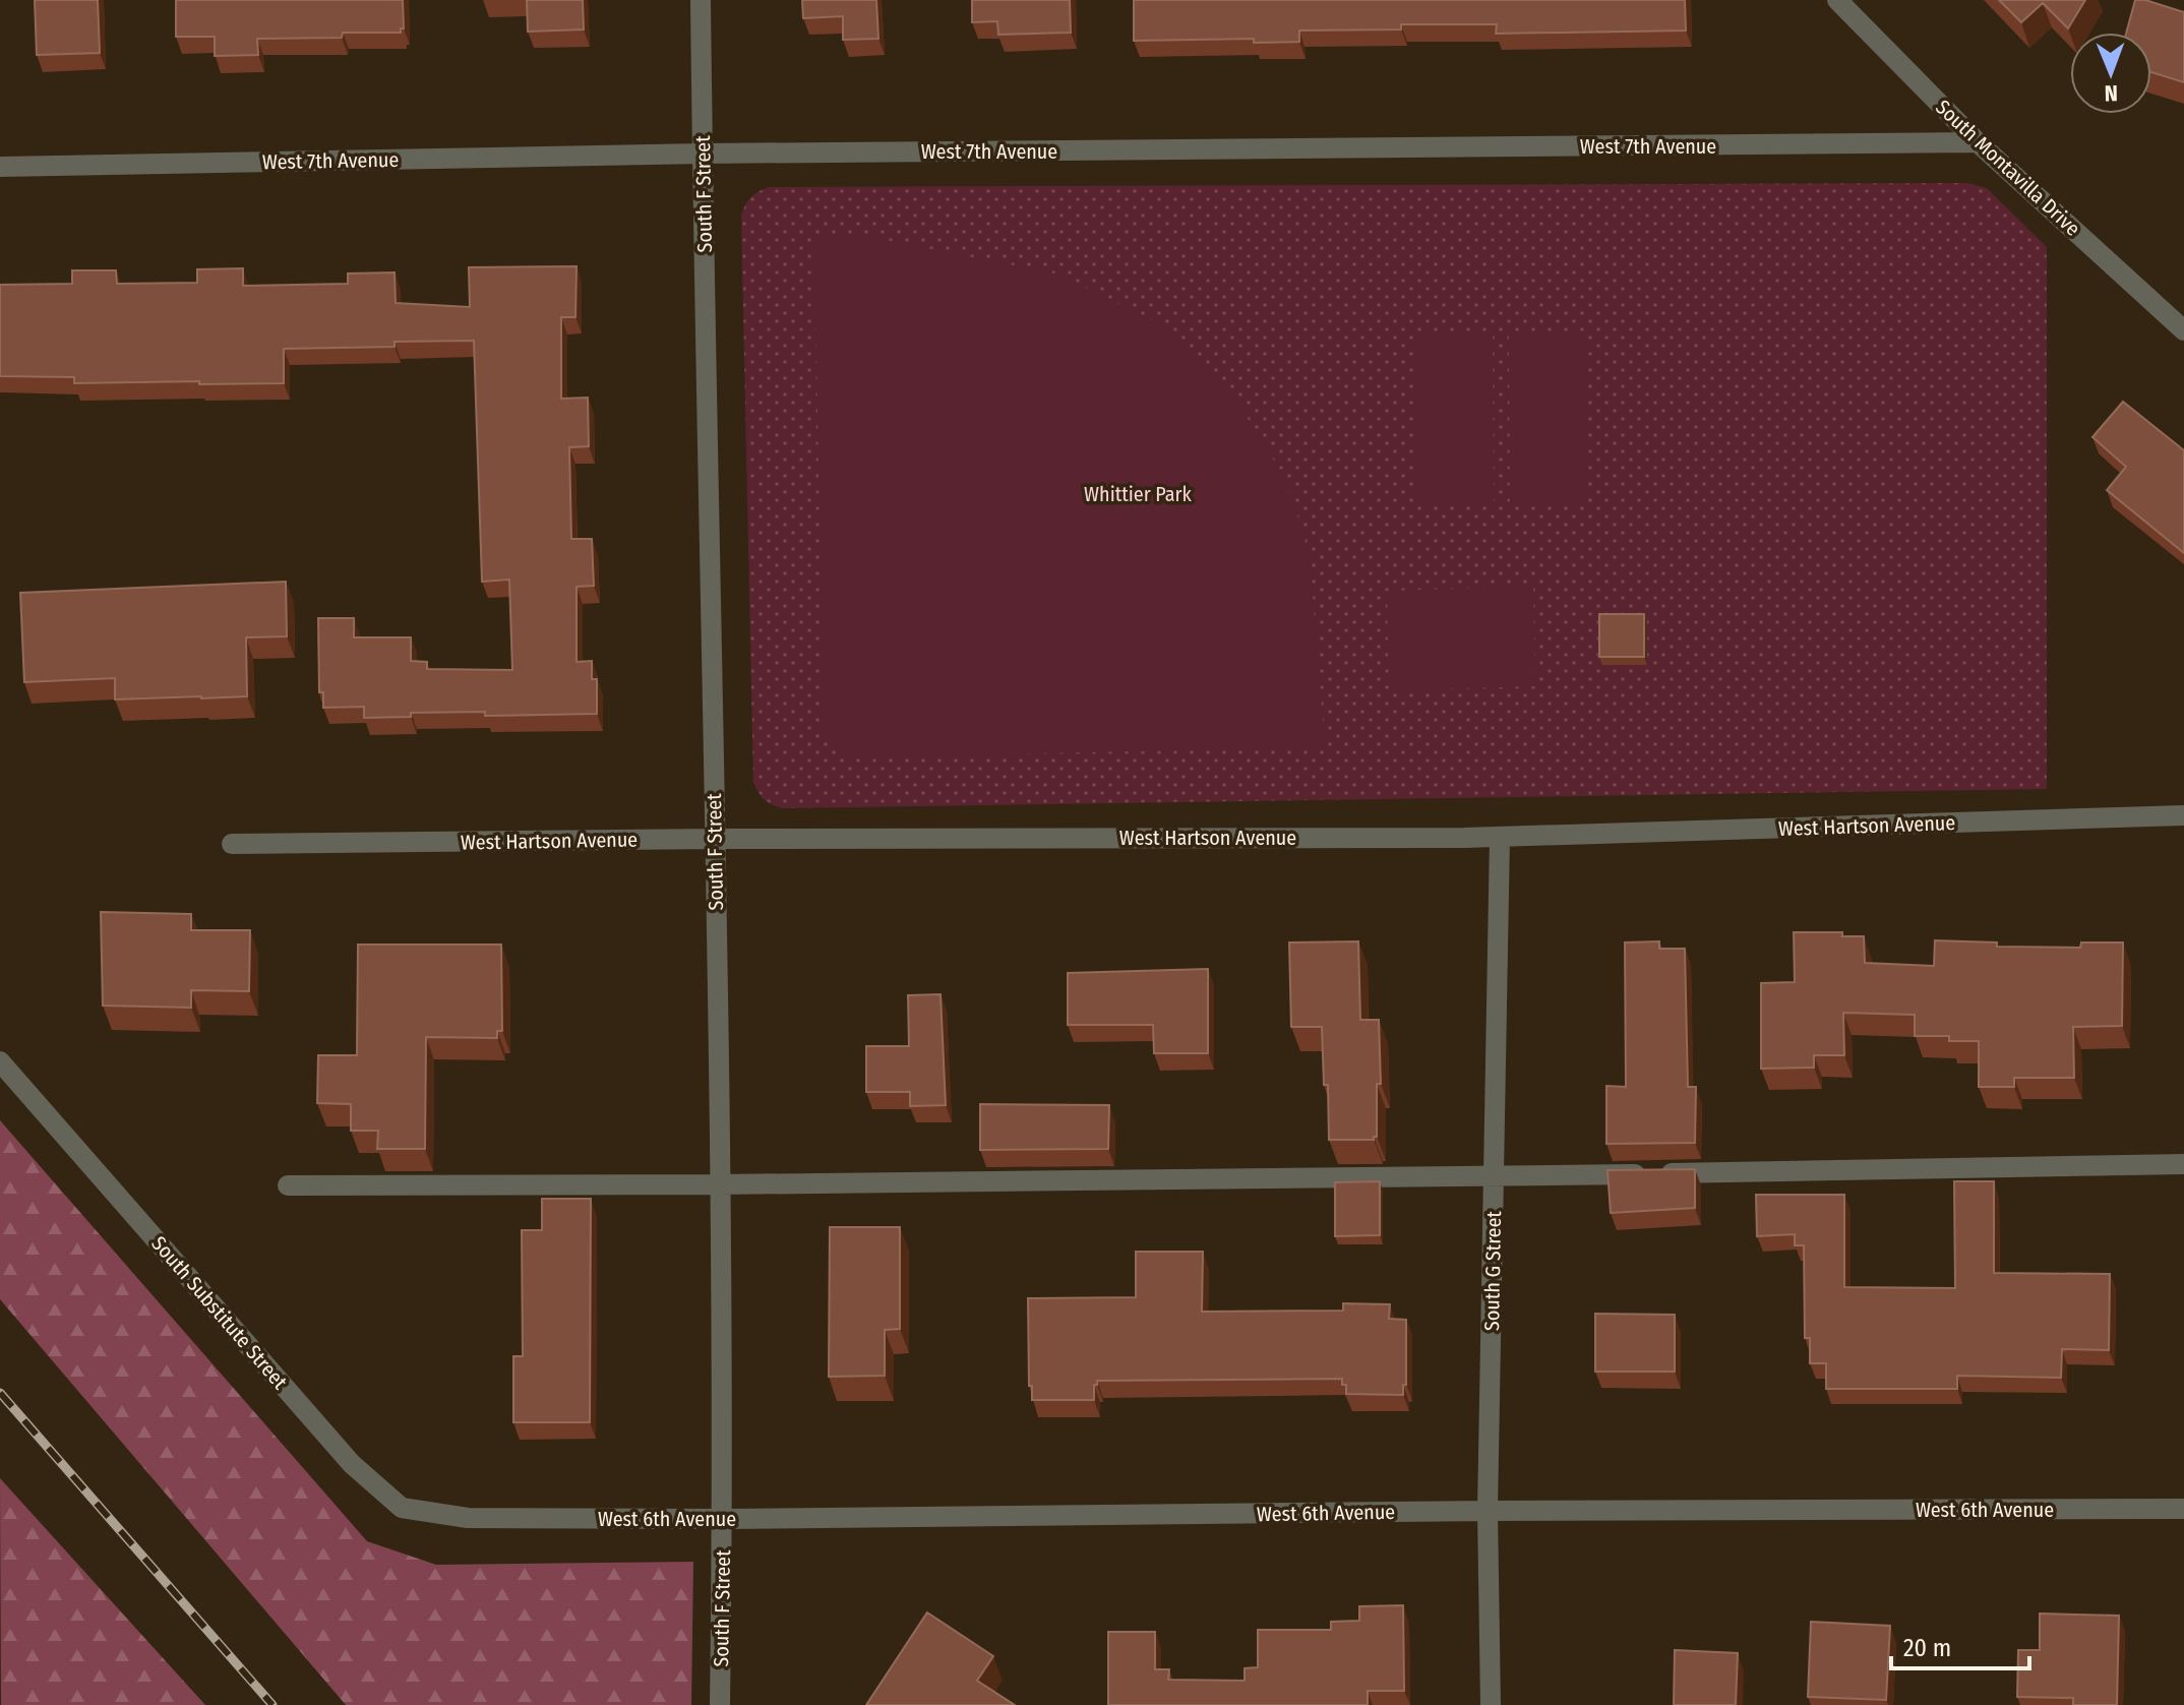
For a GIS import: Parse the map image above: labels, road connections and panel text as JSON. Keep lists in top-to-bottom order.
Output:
{
  "streets": {
    "street": [
      "West 7th Avenue",
      "South Montavilla Drive",
      "South F Street",
      "West Hartson Avenue",
      "South G Street",
      "South Substitute Street",
      "West 6th Avenue"
    ]
  },
  "crossings": [
    ["West 7th Avenue", "South Montavilla Drive"],
    ["West 7th Avenue", "South F Street"],
    ["South F Street", "West Hartson Avenue"],
    ["South F Street", "West 6th Avenue"],
    ["West Hartson Avenue", "South G Street"],
    ["South G Street", "West 6th Avenue"],
    ["South Substitute Street", "West 6th Avenue"]
  ],
  "parks": ["Whittier Park"],
  "scale_bar": "20 m",
  "north": "bottom"
}
